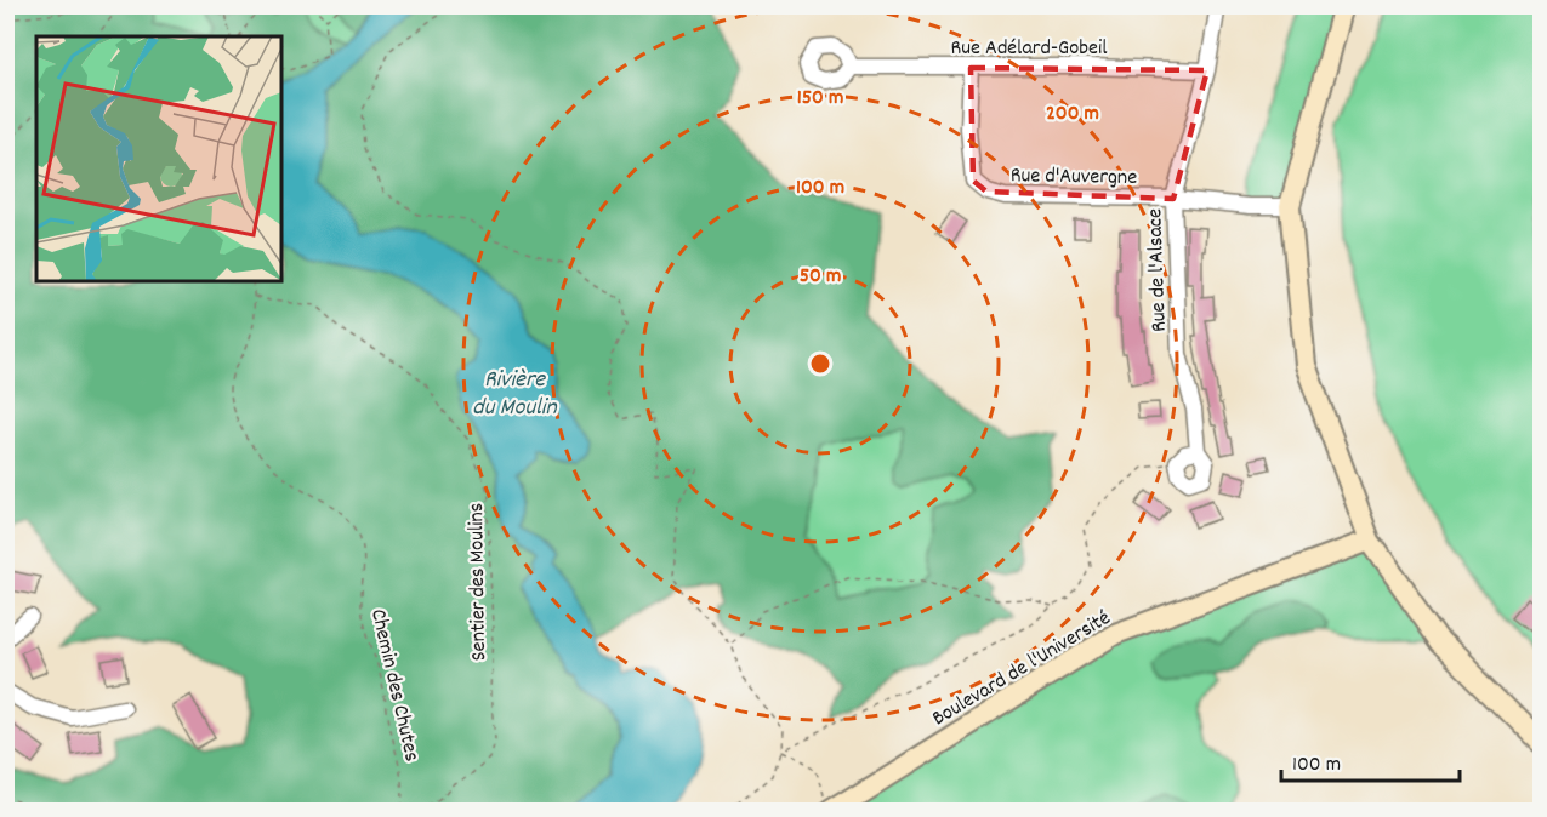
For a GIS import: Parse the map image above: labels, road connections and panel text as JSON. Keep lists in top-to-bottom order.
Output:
{
  "streets": {
    "main road": ["Boulevard de l'Université"],
    "street": ["Rue Adélard-Gobeil", "Rue d'Auvergne", "Rue de l'Alsace"],
    "path": ["Sentier des Moulins", "Chemin des Chutes"]
  },
  "crossings": [
    ["Rue Adélard-Gobeil", "Rue d'Auvergne"],
    ["Rue Adélard-Gobeil", "Rue de l'Alsace"],
    ["Rue d'Auvergne", "Rue de l'Alsace"],
    ["Sentier des Moulins", "Chemin des Chutes"]
  ],
  "water": ["Rivière du Moulin"],
  "scale_bar": "100 m",
  "rings": [
    "150 m",
    "200 m",
    "100 m",
    "50 m"
  ]
}
